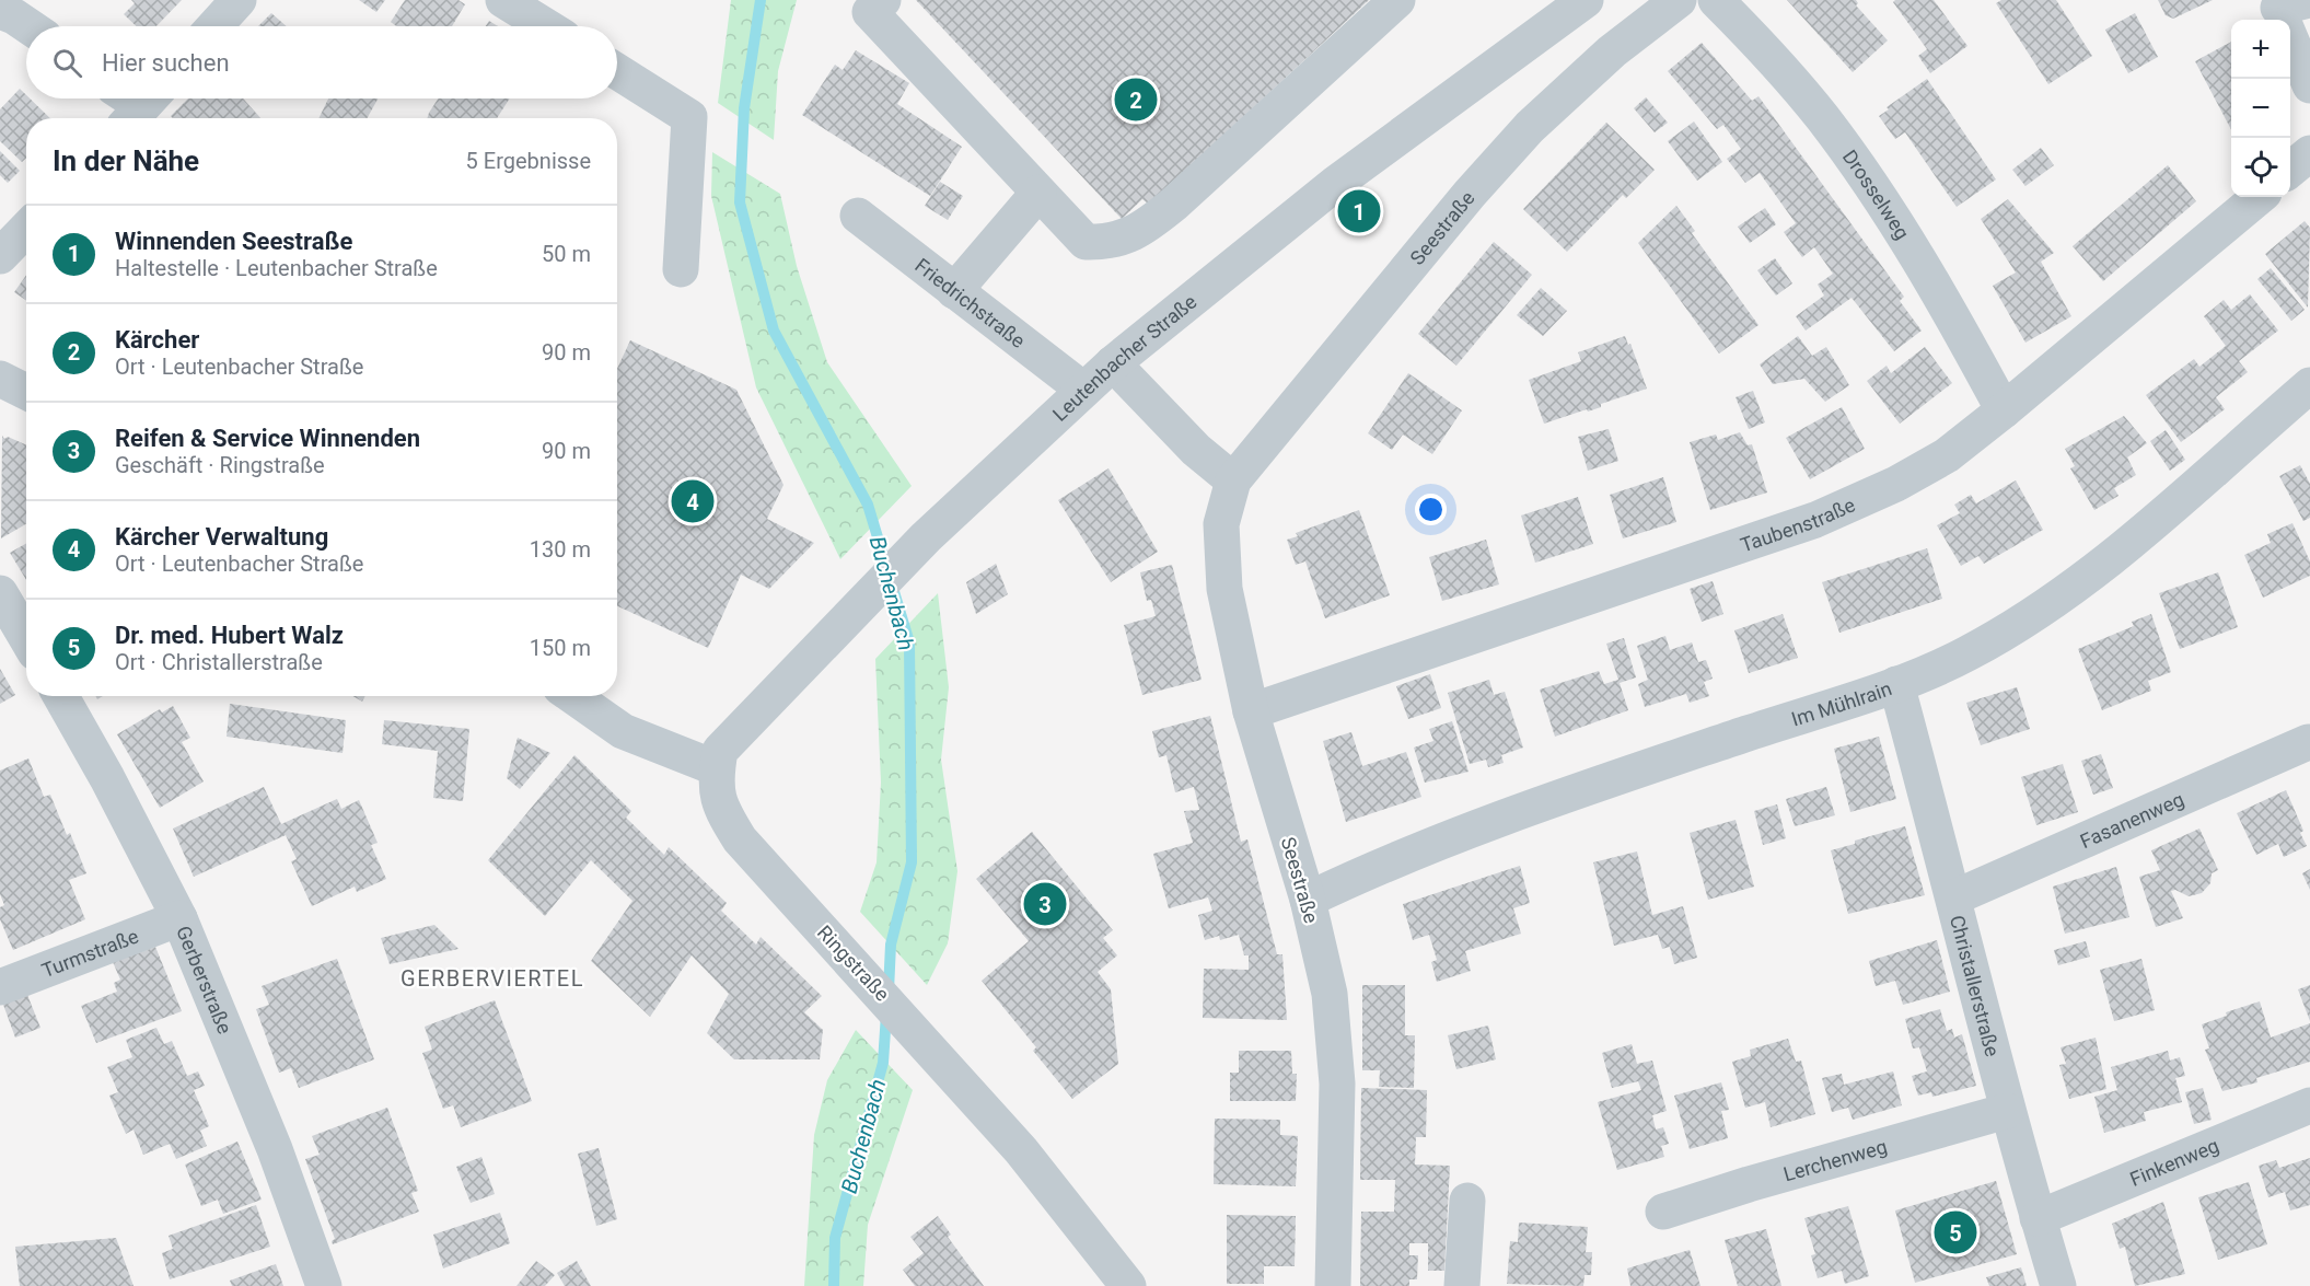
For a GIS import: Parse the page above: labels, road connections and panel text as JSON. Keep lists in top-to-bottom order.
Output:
{
  "streets": {
    "street": [
      "Drosselweg",
      "Seestraße",
      "Friedrichstraße",
      "Leutenbacher Straße",
      "Taubenstraße",
      "Im Mühlrain",
      "Fasanenweg",
      "Turmstraße",
      "Ringstraße",
      "Gerberstraße",
      "Christallerstraße",
      "Lerchenweg",
      "Finkenweg"
    ]
  },
  "crossings": [
    ["Drosselweg", "Taubenstraße"],
    ["Seestraße", "Taubenstraße"],
    ["Seestraße", "Im Mühlrain"],
    ["Friedrichstraße", "Leutenbacher Straße"],
    ["Leutenbacher Straße", "Ringstraße"],
    ["Im Mühlrain", "Christallerstraße"],
    ["Fasanenweg", "Christallerstraße"],
    ["Turmstraße", "Gerberstraße"],
    ["Christallerstraße", "Lerchenweg"],
    ["Christallerstraße", "Finkenweg"]
  ],
  "districts": ["GERBERVIERTEL"],
  "water": ["Buchenbach"],
  "page": {
    "map_buttons": ["+", "−"],
    "search": "Hier suchen",
    "pins": [
      "2",
      "1",
      "4",
      "3",
      "5"
    ],
    "heading": ["In der Nähe", "5 Ergebnisse"],
    "list": [
      {
        "mark": "1",
        "name": "Winnenden Seestraße",
        "note": "Haltestelle · Leutenbacher Straße",
        "value": "50 m"
      },
      {
        "mark": "2",
        "name": "Kärcher",
        "note": "Ort · Leutenbacher Straße",
        "value": "90 m"
      },
      {
        "mark": "3",
        "name": "Reifen & Service Winnenden",
        "note": "Geschäft · Ringstraße",
        "value": "90 m"
      },
      {
        "mark": "4",
        "name": "Kärcher Verwaltung",
        "note": "Ort · Leutenbacher Straße",
        "value": "130 m"
      },
      {
        "mark": "5",
        "name": "Dr. med. Hubert Walz",
        "note": "Ort · Christallerstraße",
        "value": "150 m"
      }
    ]
  }
}
